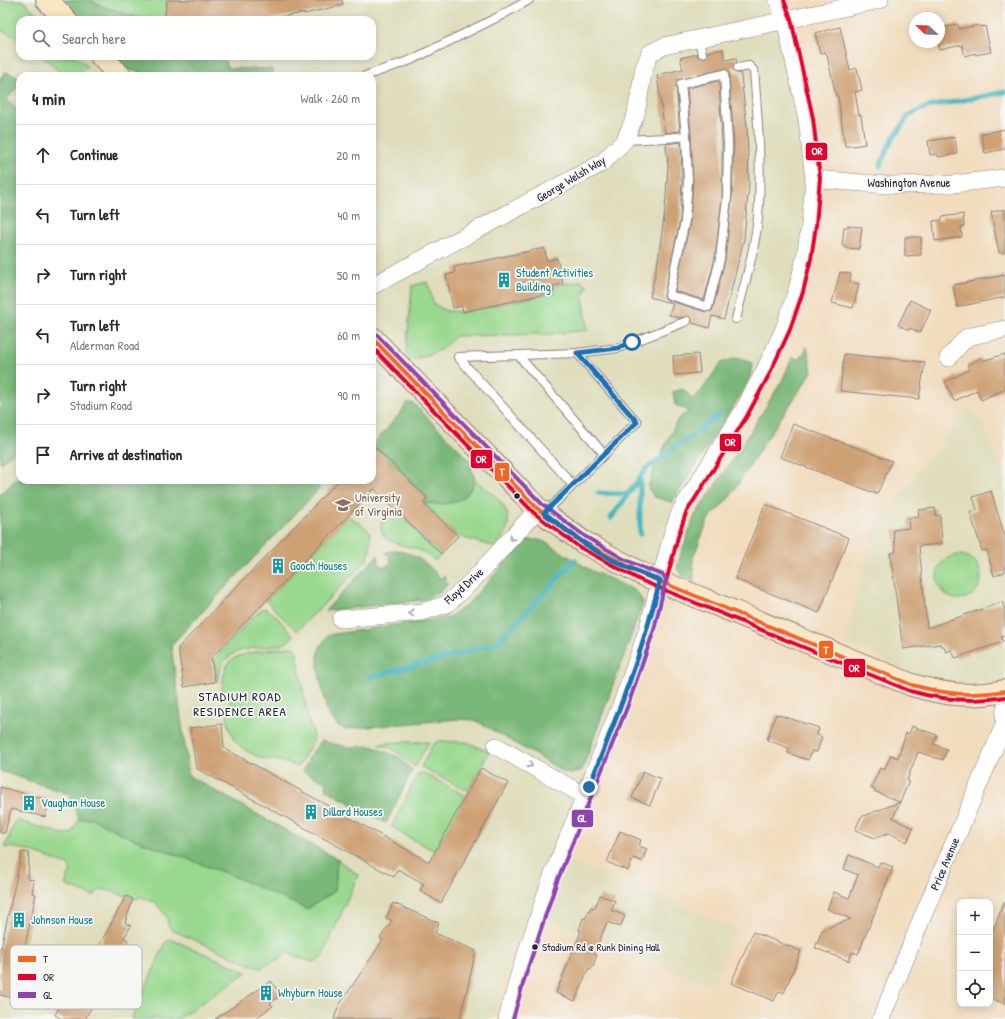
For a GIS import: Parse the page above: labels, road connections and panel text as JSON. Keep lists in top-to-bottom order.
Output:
{
  "streets": {
    "street": [
      "George Welsh Way",
      "Washington Avenue",
      "Floyd Drive",
      "Price Avenue"
    ]
  },
  "one_way": ["Floyd Drive"],
  "districts": ["STADIUM ROAD RESIDENCE AREA"],
  "places": {
    "building": [
      "Student Activities Building",
      "Gooch Houses",
      "Vaughan House",
      "Dillard Houses",
      "Johnson House",
      "Whyburn House"
    ],
    "school or university": ["University of Virginia"],
    "other": ["Stadium Rd @ Runk Dining Hall"]
  },
  "lines": ["transit line OR", "transit line GL", "transit line T"],
  "legend": ["T", "OR", "GL"],
  "north": "top left",
  "page": {
    "search": "Search here",
    "heading": ["4 min", "Walk · 260 m"],
    "list": [
      ["Continue", "20 m"],
      ["Turn left", "40 m"],
      ["Turn right", "50 m"],
      ["Turn left", "Alderman Road", "60 m"],
      ["Turn right", "Stadium Road", "90 m"],
      "Arrive at destination"
    ],
    "map_buttons": ["+", "−"]
  }
}
